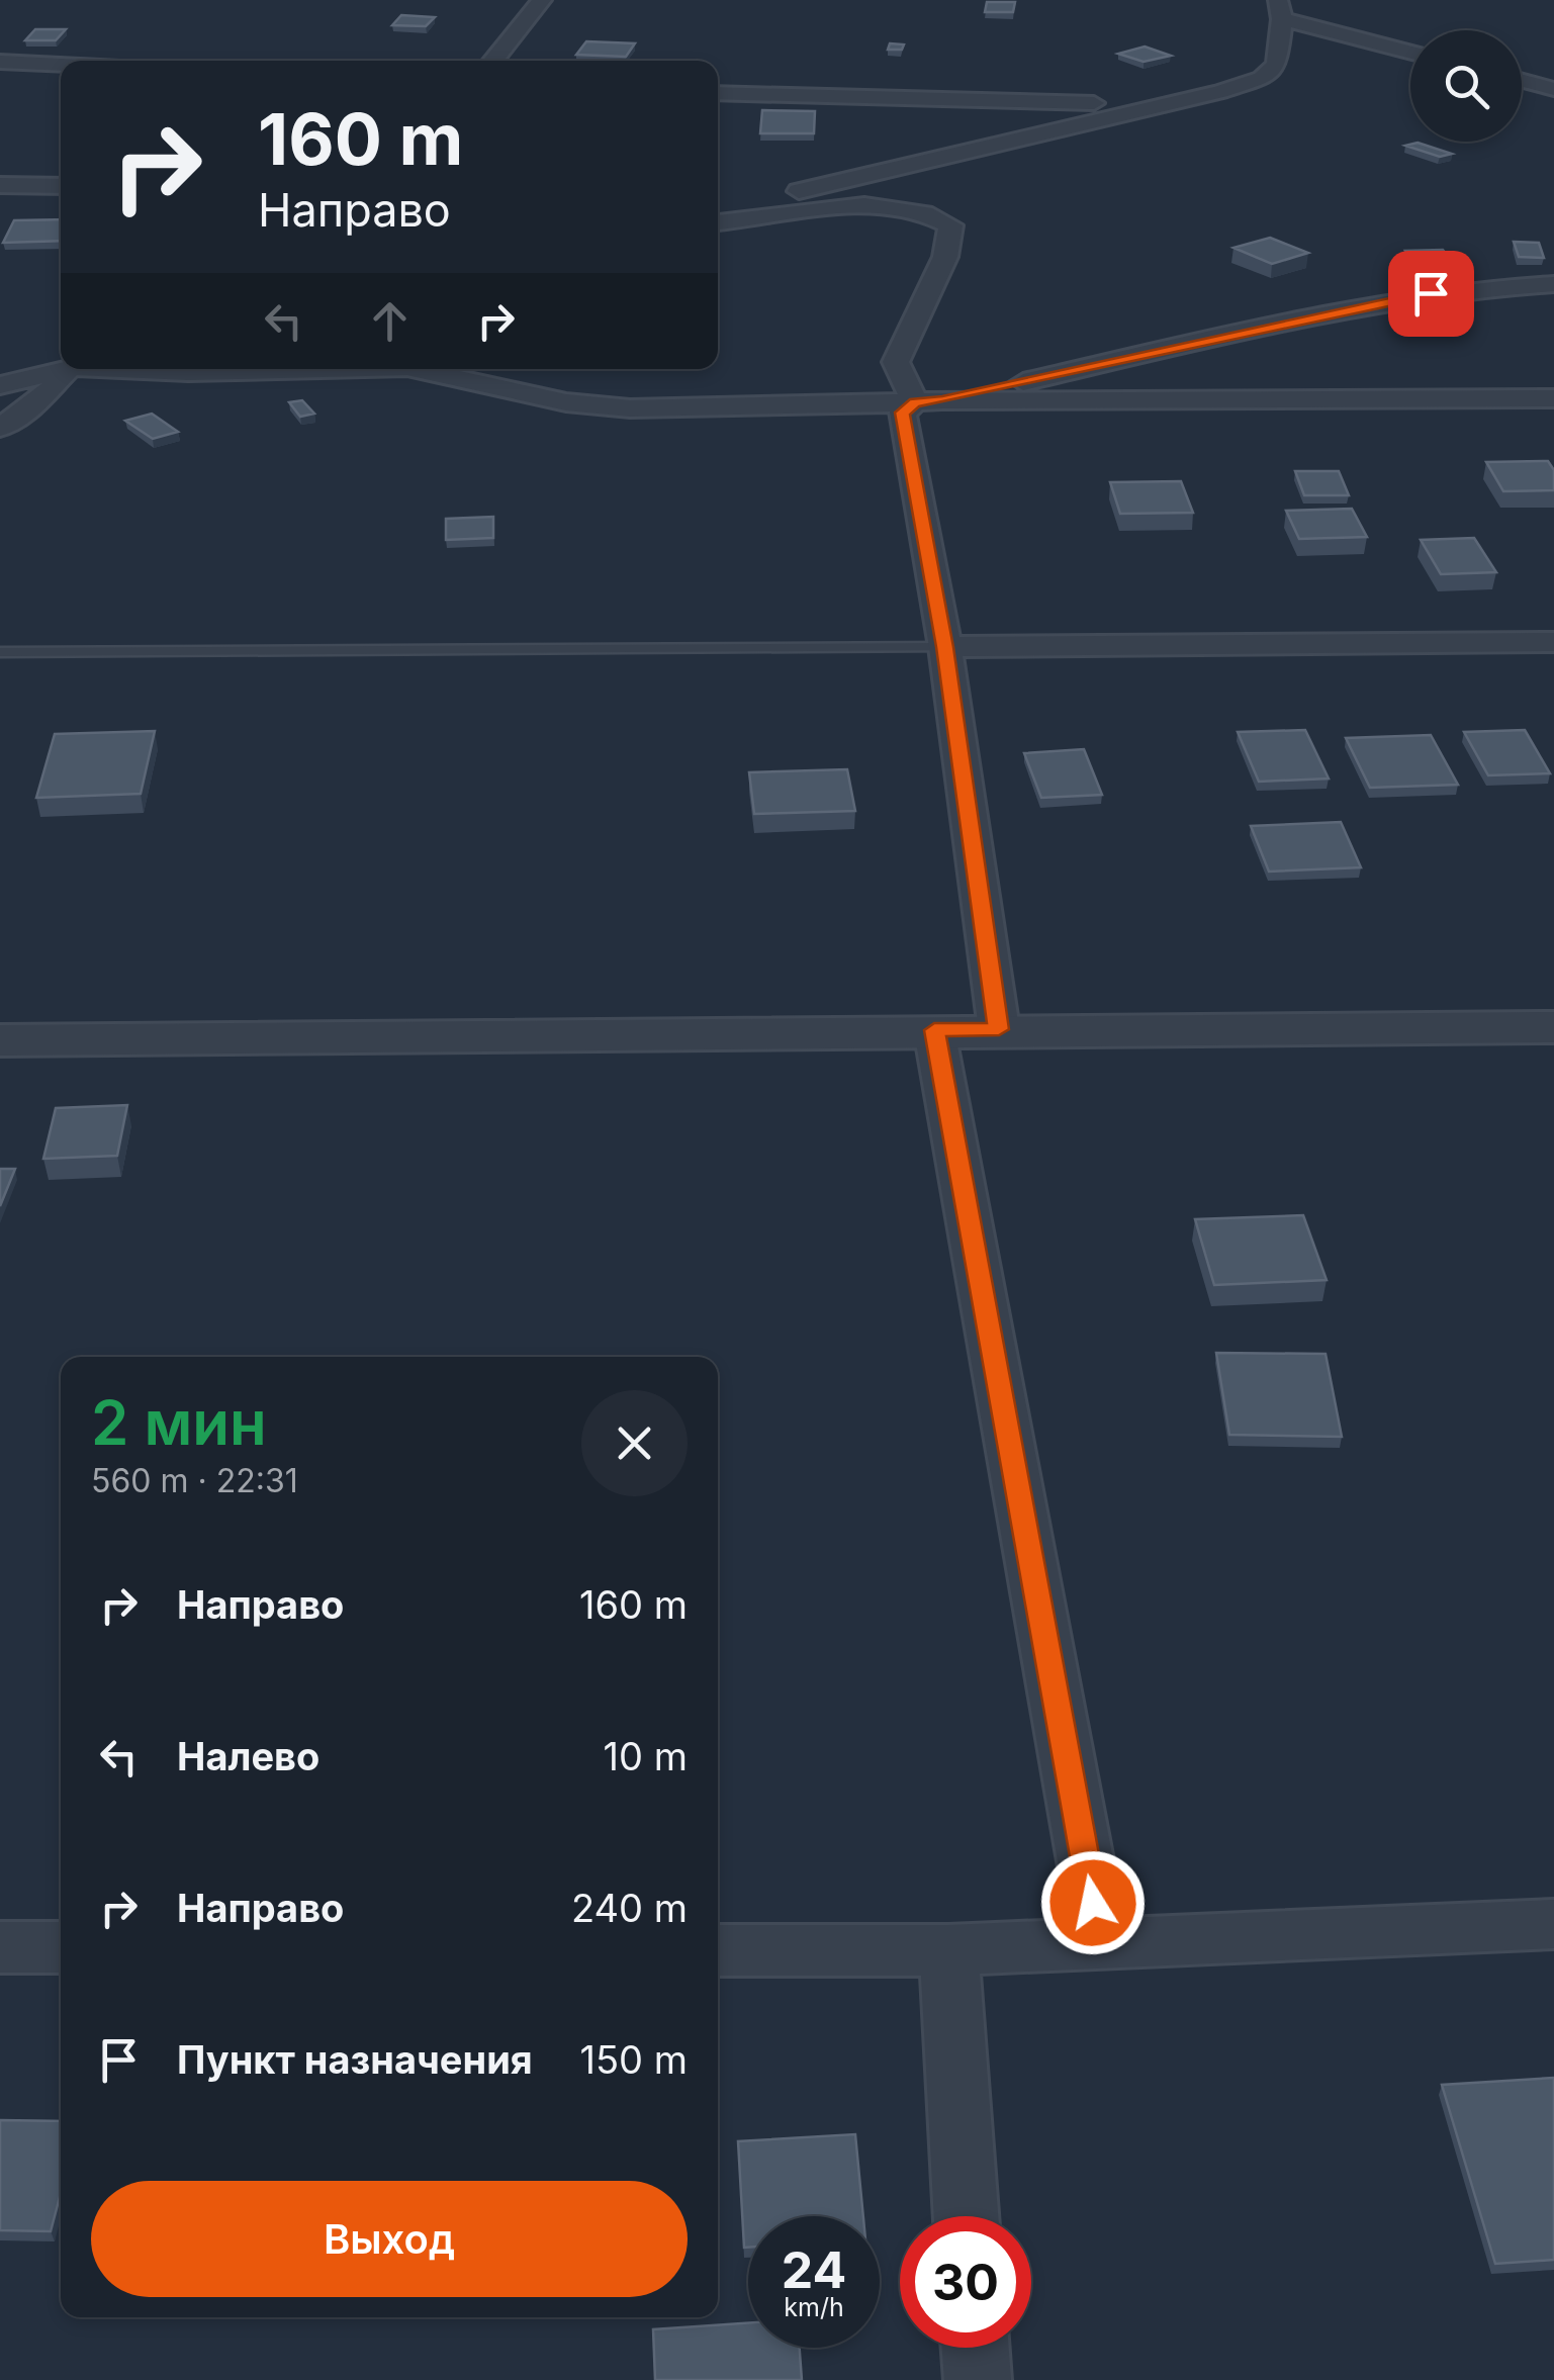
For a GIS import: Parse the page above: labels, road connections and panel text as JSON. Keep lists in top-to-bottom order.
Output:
{
  "page": {
    "turn": ["160 m", "Направо"],
    "heading": ["2 мин", "560 m · 22:31"],
    "list": [
      {
        "name": "Направо",
        "value": "160 m"
      },
      {
        "name": "Налево",
        "value": "10 m"
      },
      {
        "name": "Направо",
        "value": "240 m"
      },
      {
        "name": "Пункт назначения",
        "value": "150 m"
      }
    ],
    "buttons": "Выход",
    "speed": "24 km/h",
    "limit": "30"
  }
}
